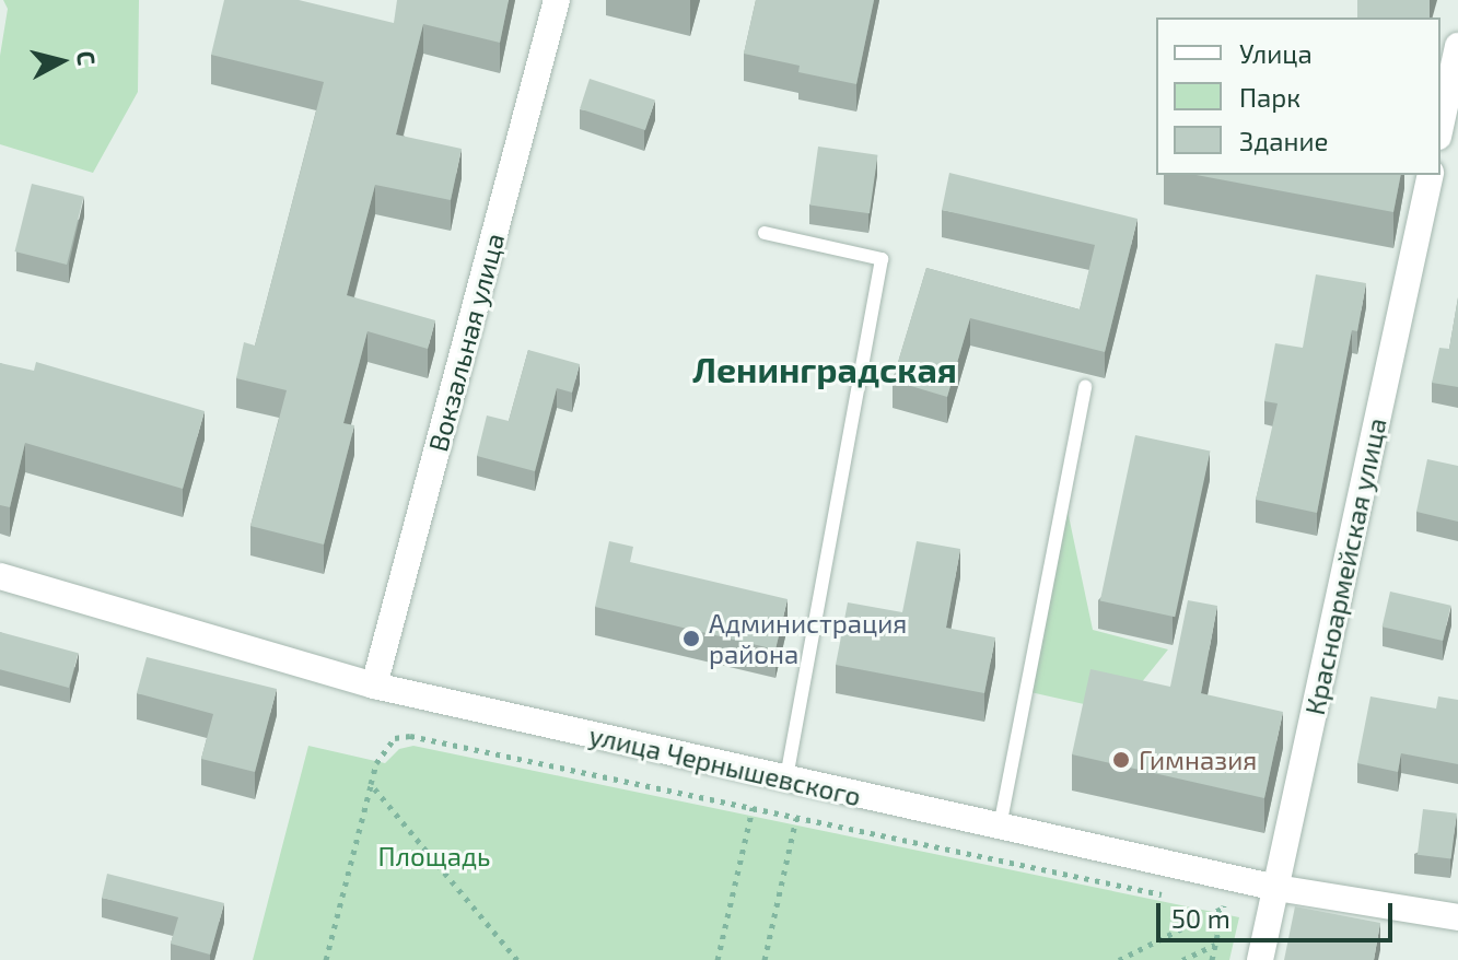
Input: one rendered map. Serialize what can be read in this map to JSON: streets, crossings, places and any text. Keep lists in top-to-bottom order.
{
  "streets": {
    "street": ["Вокзальная улица", "Красноармейская улица", "улица Чернышевского"]
  },
  "crossings": [
    ["Вокзальная улица", "улица Чернышевского"],
    ["Красноармейская улица", "улица Чернышевского"]
  ],
  "districts": ["Ленинградская"],
  "parks": ["Площадь"],
  "places": ["Администрация района", "Гимназия"],
  "legend": ["Улица", "Парк", "Здание"],
  "scale_bar": "50 m",
  "north": "right"
}
